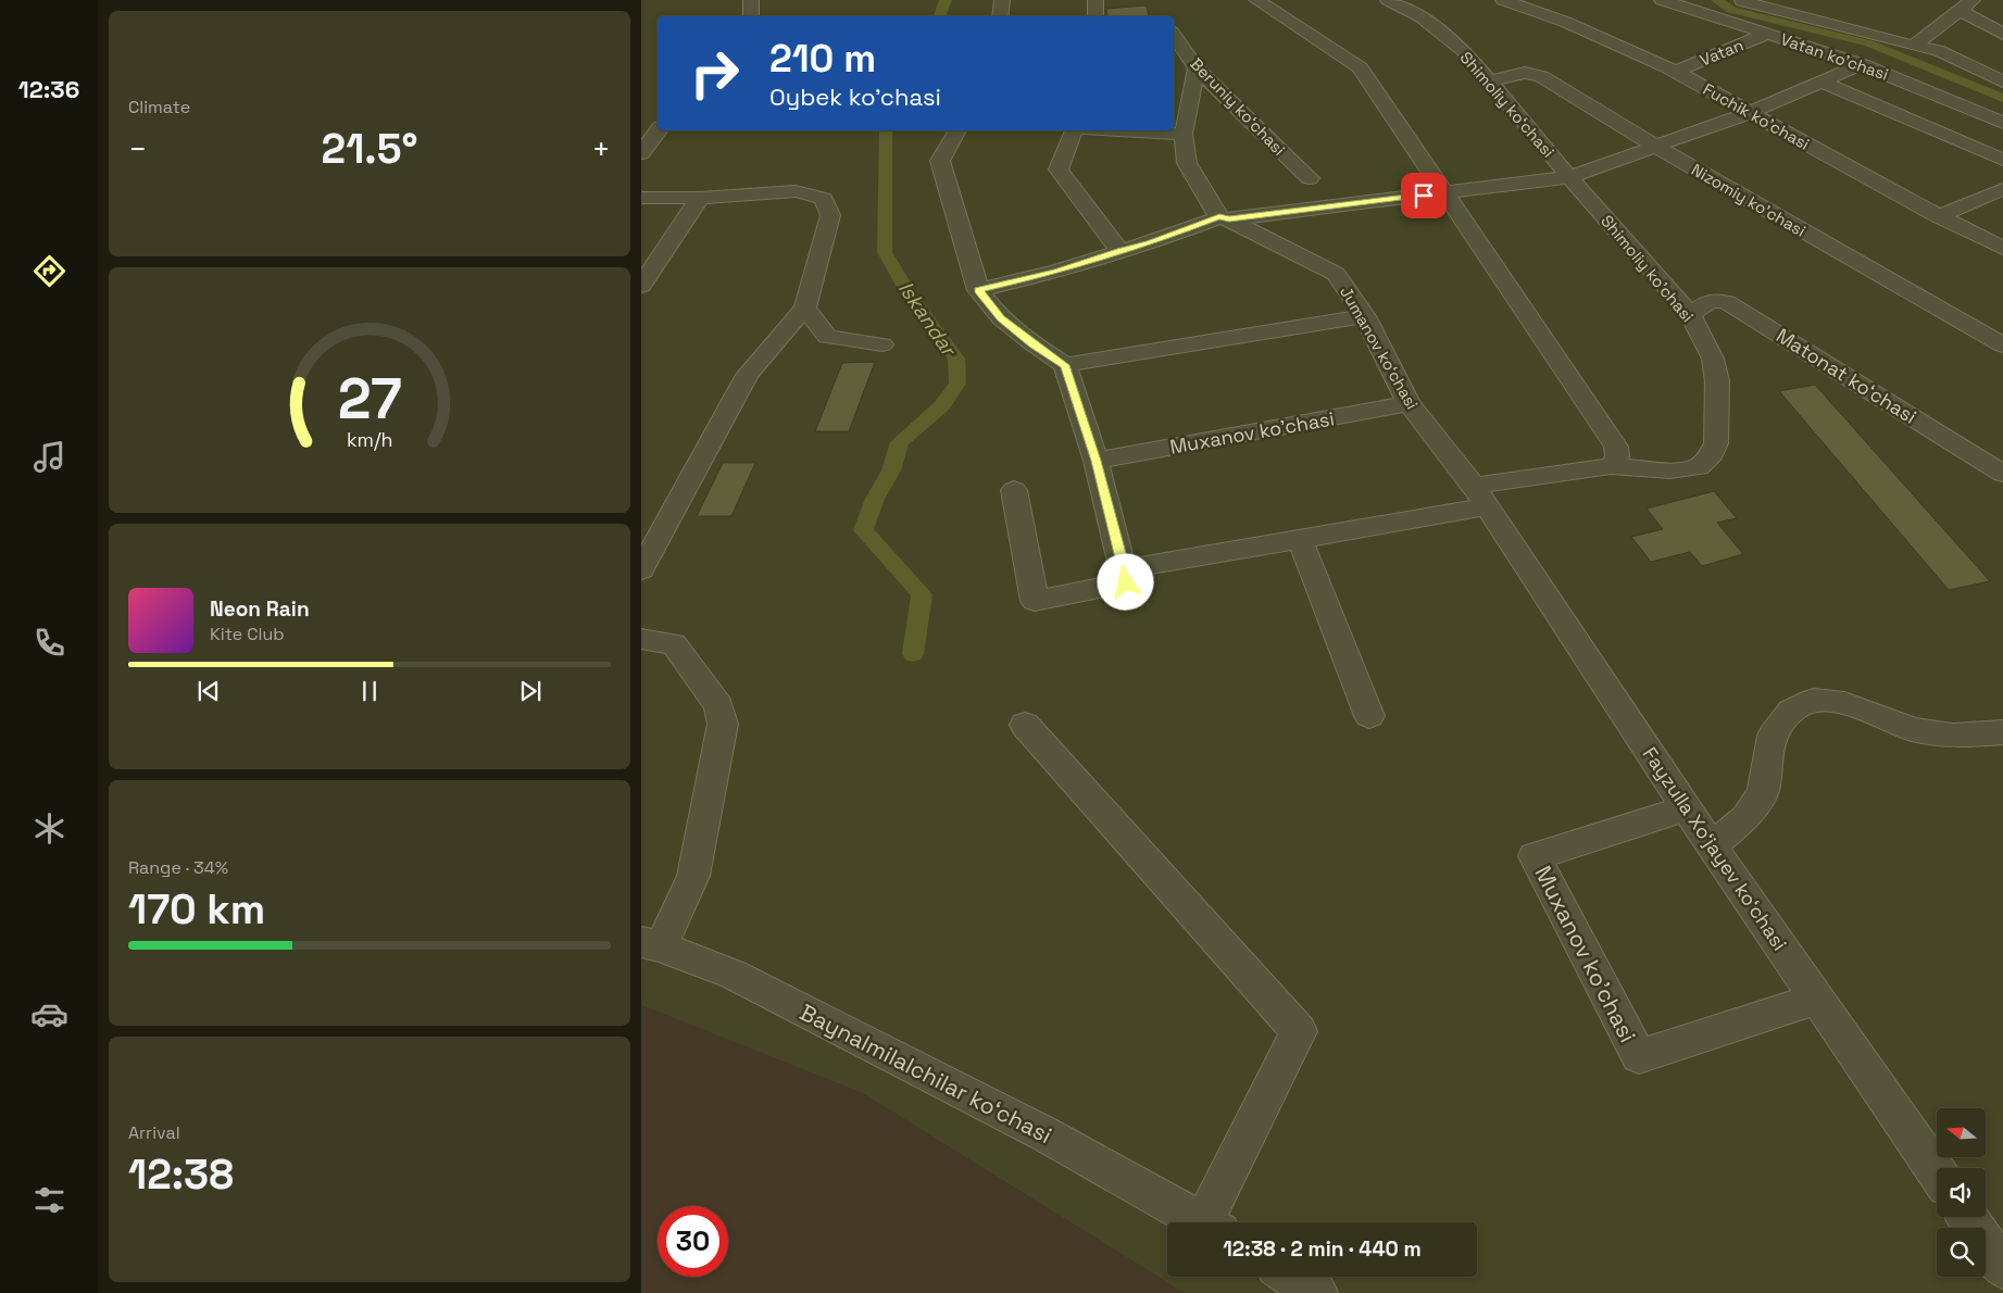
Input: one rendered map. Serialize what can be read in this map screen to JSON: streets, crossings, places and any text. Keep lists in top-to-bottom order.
{
  "streets": {
    "street": [
      "Vatan",
      "Vatan ko'chasi",
      "Shimoliy ko‘chasi",
      "Beruniy ko‘chasi",
      "Fuchik ko'chasi",
      "Nizomiy ko'chasi",
      "Shimoliy ko'chasi",
      "Jumanov ko‘chasi",
      "Matonat ko‘chasi",
      "Muxanov ko'chasi",
      "Fayzulla Xo‘jayev ko‘chasi",
      "Baynalmilalchilar ko‘chasi"
    ]
  },
  "crossings": [
    ["Vatan", "Vatan ko'chasi"],
    ["Vatan", "Fuchik ko'chasi"],
    ["Shimoliy ko‘chasi", "Nizomiy ko'chasi"],
    ["Shimoliy ko‘chasi", "Shimoliy ko'chasi"],
    ["Shimoliy ko'chasi", "Jumanov ko‘chasi"],
    ["Shimoliy ko'chasi", "Matonat ko‘chasi"],
    ["Shimoliy ko'chasi", "Fayzulla Xo‘jayev ko‘chasi"],
    ["Jumanov ko‘chasi", "Muxanov ko'chasi"],
    ["Jumanov ko‘chasi", "Fayzulla Xo‘jayev ko‘chasi"],
    ["Muxanov ko'chasi", "Fayzulla Xo‘jayev ko‘chasi"]
  ],
  "water": ["Iskandar"],
  "north": "left",
  "page": {
    "tabs": "12:36",
    "tile": [
      "Climate",
      ["Range · 34%", "170 km"],
      ["Arrival", "12:38"]
    ],
    "turn": ["210 m", "Oybek ko'chasi"],
    "heat": ["−", "21.5°", "+"],
    "song": ["Neon Rain", "Kite Club"],
    "limit": "30",
    "trip": "12:38 · 2 min · 440 m",
    "gauge": ["27", "km/h"]
  }
}
